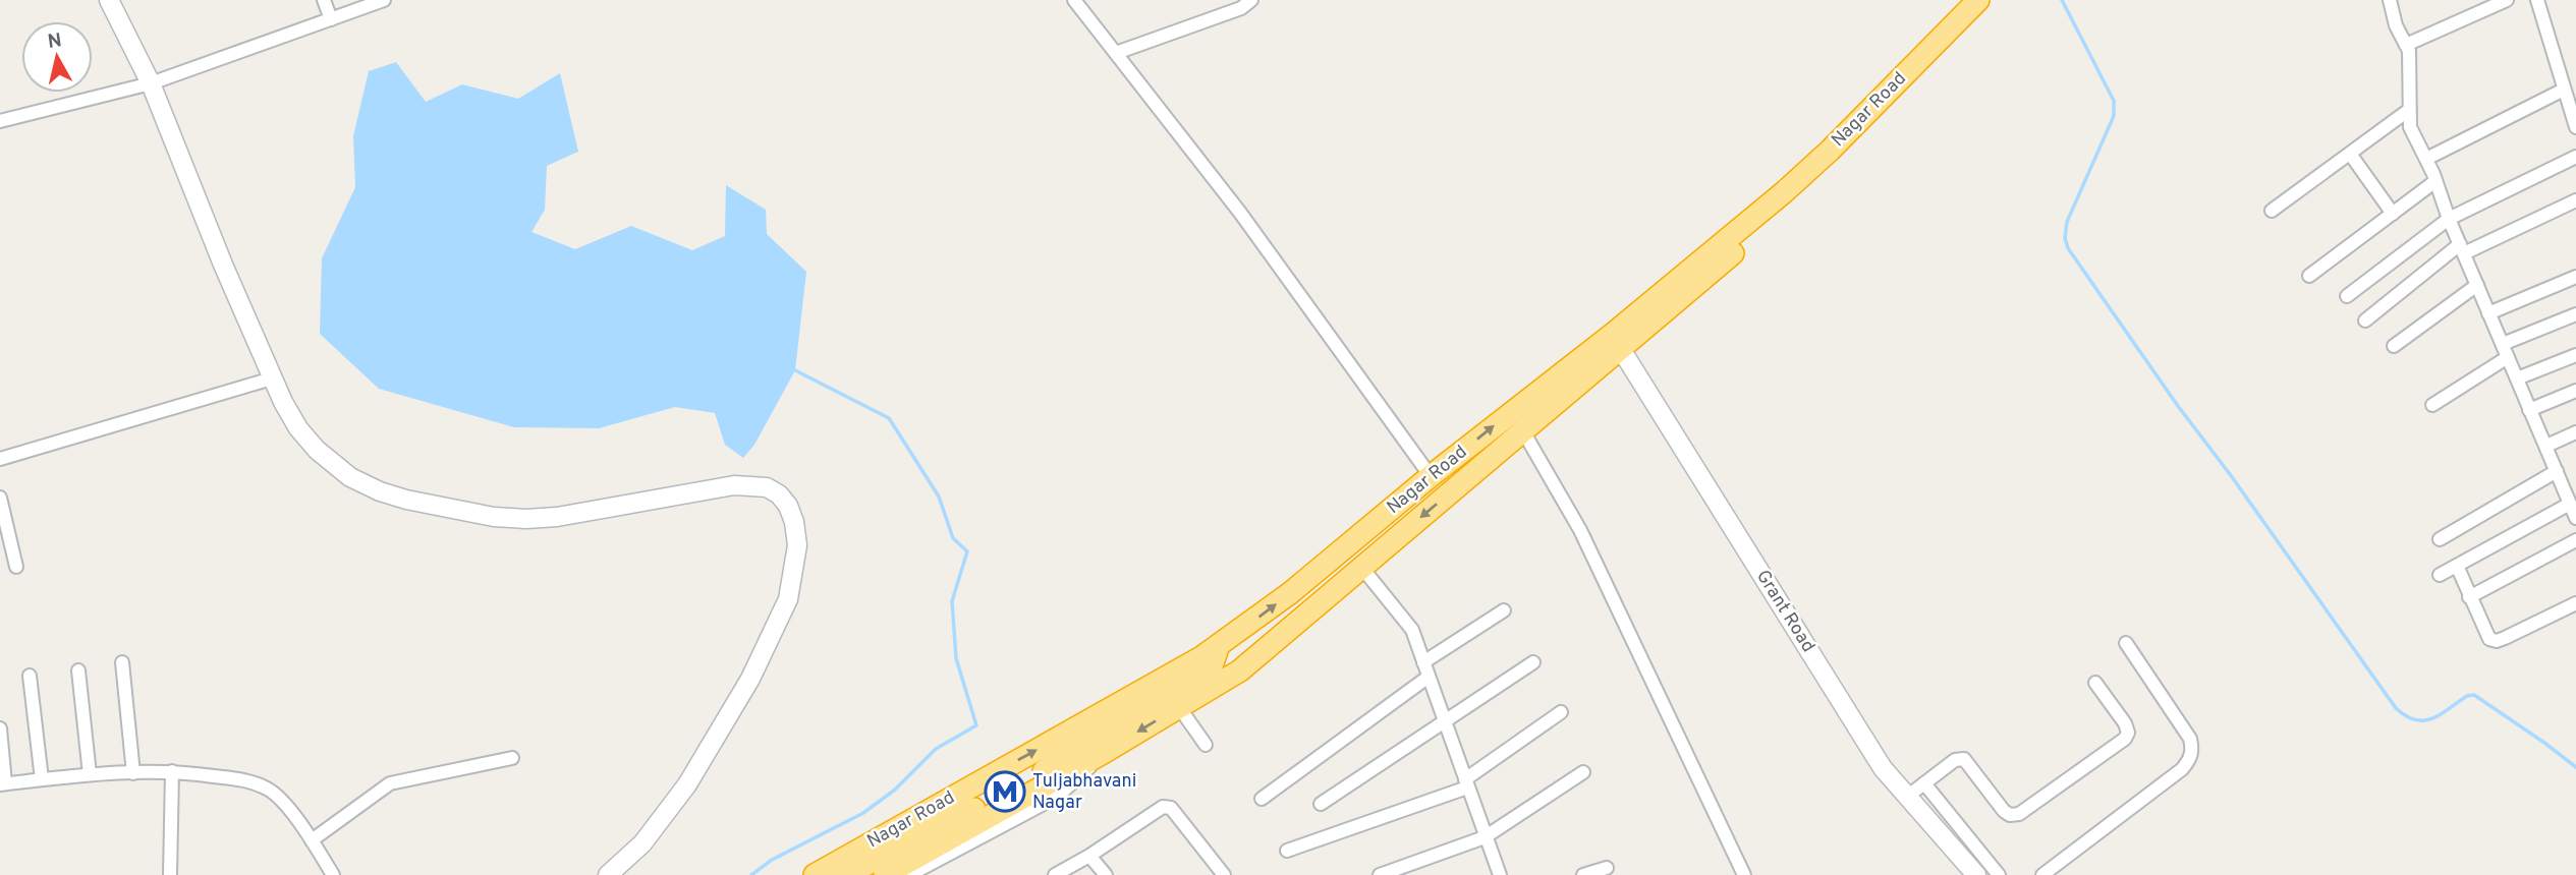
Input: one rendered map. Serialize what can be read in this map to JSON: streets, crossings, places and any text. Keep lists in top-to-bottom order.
{
  "streets": {
    "highway": ["Nagar Road"],
    "street": ["Grant Road"]
  },
  "crossings": [
    ["Nagar Road", "Grant Road"]
  ],
  "places": {
    "metro station": ["Tuljabhavani Nagar"]
  },
  "north": "top"
}
